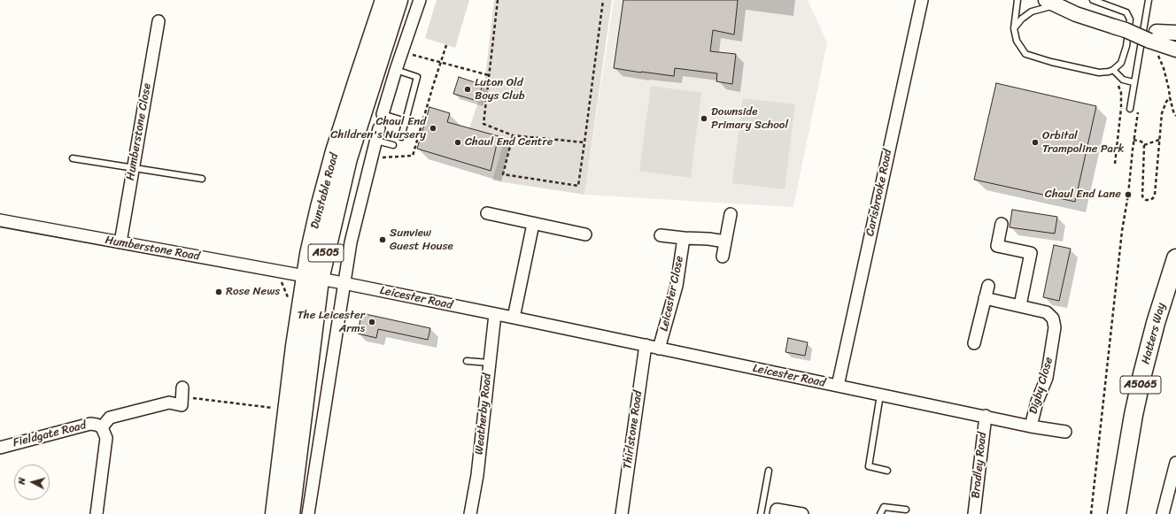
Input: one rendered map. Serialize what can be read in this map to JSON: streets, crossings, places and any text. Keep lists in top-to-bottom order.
{
  "streets": {
    "main road": [
      "Dunstable Road",
      "A505",
      "Hatters Way",
      "A5065"
    ],
    "street": [
      "Humberstone Close",
      "Carisbrooke Road",
      "Humberstone Road",
      "Leicester Close",
      "Leicester Road",
      "Digby Close",
      "Weatherby Road",
      "Thirlstone Road",
      "Fieldgate Road",
      "Bradley Road"
    ]
  },
  "crossings": [
    ["Humberstone Close", "Humberstone Road"],
    ["Dunstable Road", "Humberstone Road"],
    ["Dunstable Road", "Leicester Road"],
    ["Carisbrooke Road", "Leicester Road"],
    ["Humberstone Road", "Leicester Road"],
    ["Leicester Close", "Leicester Road"],
    ["Leicester Road", "Digby Close"],
    ["Leicester Road", "Weatherby Road"],
    ["Leicester Road", "Thirlstone Road"],
    ["Leicester Road", "Bradley Road"]
  ],
  "places": [
    "Luton Old Boys Club",
    "Downside Primary School",
    "Chaul End Children's Nursery",
    "Chaul End Centre",
    "Orbital Trampoline Park",
    "Chaul End Lane",
    "Sunview Guest House",
    "Rose News",
    "The Leicester Arms"
  ],
  "north": "left"
}
